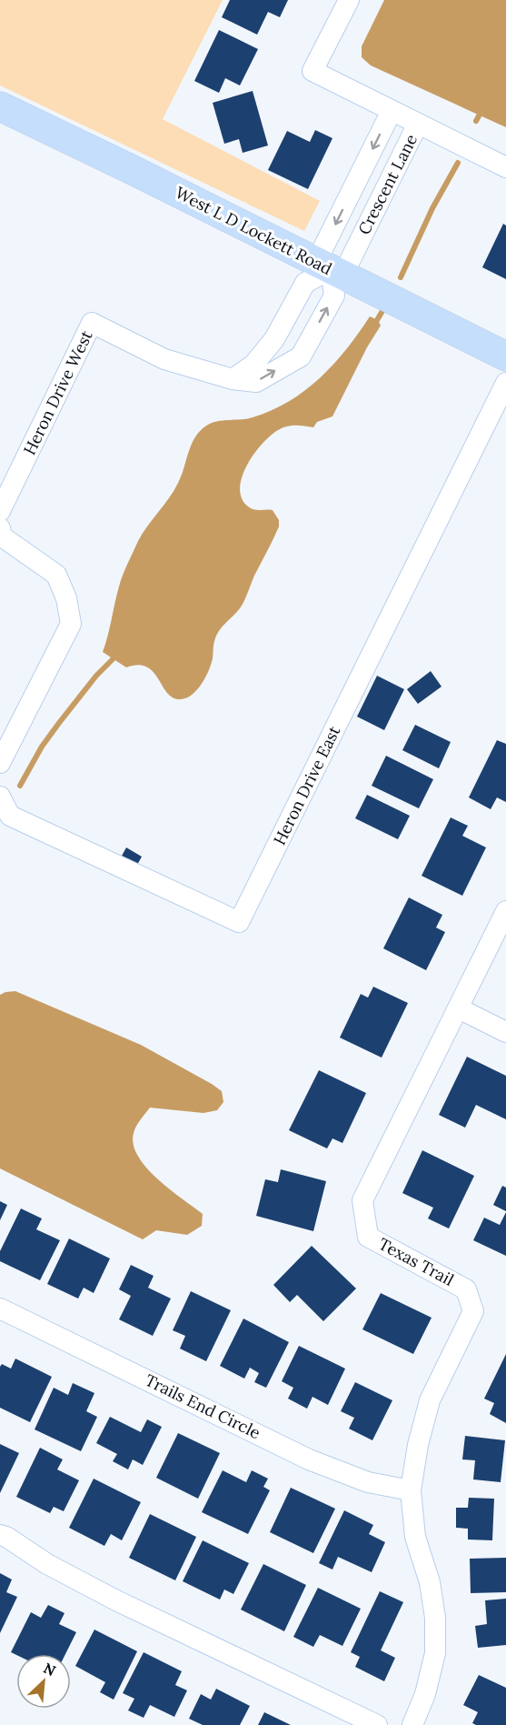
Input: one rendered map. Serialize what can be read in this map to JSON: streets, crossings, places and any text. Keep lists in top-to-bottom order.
{
  "streets": {
    "main road": ["West L D Lockett Road"],
    "street": [
      "Crescent Lane",
      "Heron Drive West",
      "Heron Drive East",
      "Texas Trail",
      "Trails End Circle"
    ]
  },
  "crossings": [
    ["Crescent Lane", "West L D Lockett Road"],
    ["Crescent Lane", "Heron Drive West"],
    ["West L D Lockett Road", "Heron Drive West"],
    ["Texas Trail", "Trails End Circle"]
  ],
  "north": "top right"
}
